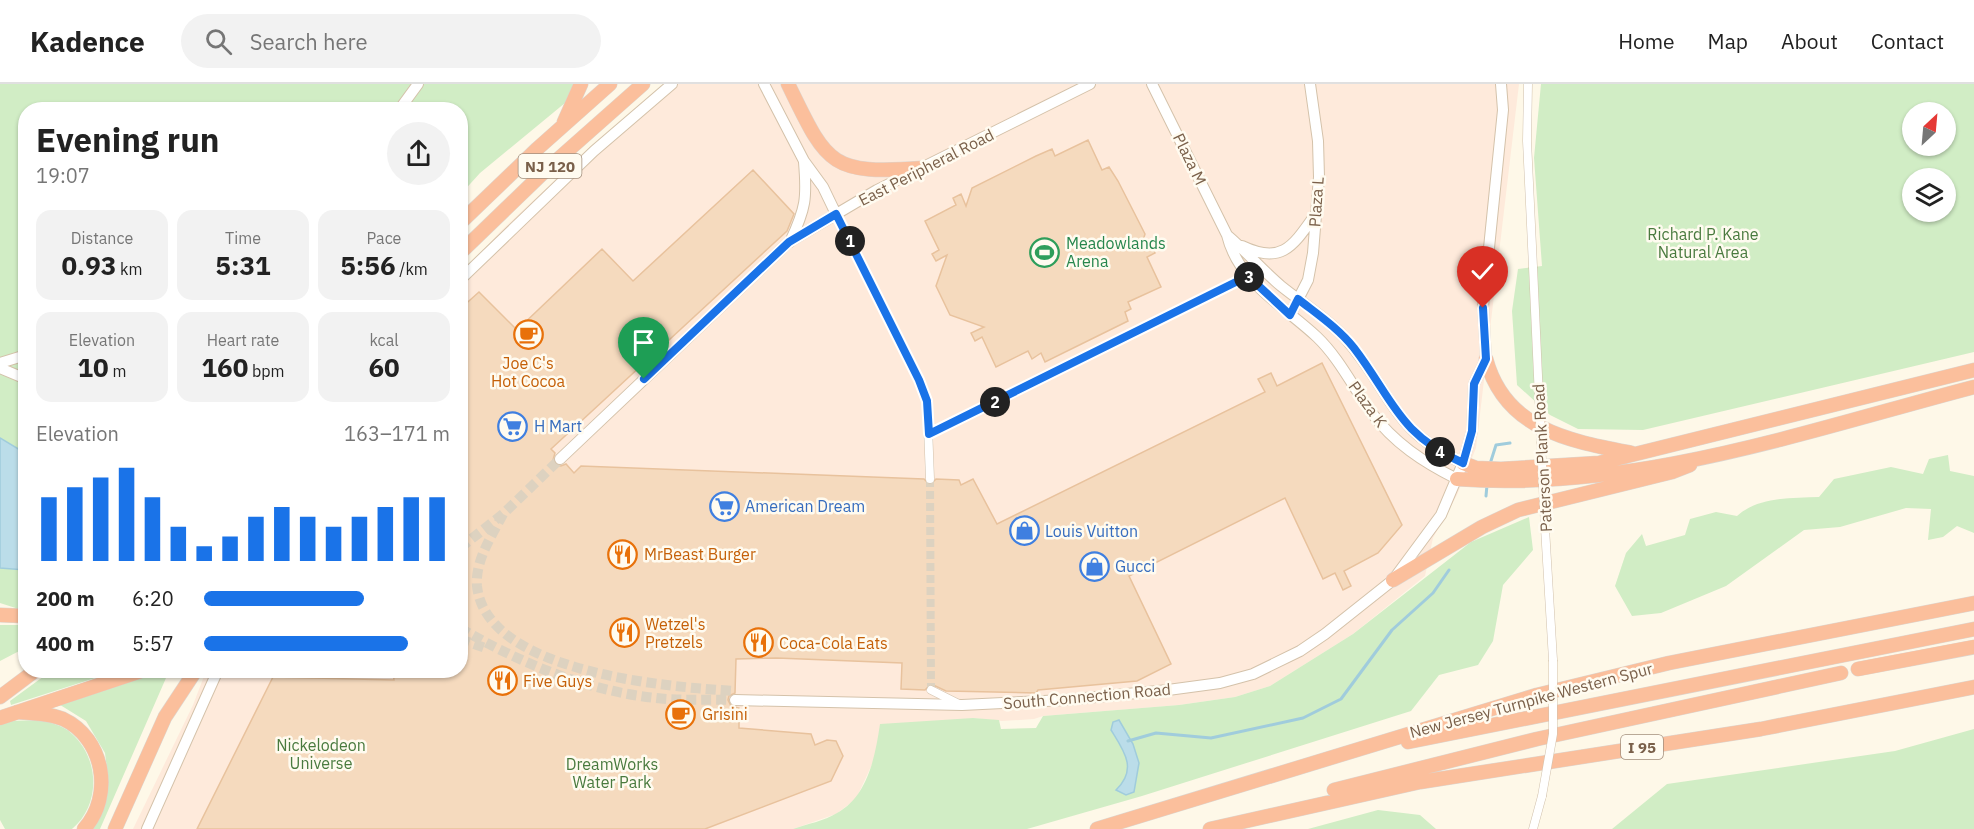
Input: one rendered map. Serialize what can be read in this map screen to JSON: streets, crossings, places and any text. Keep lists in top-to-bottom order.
{
  "streets": {
    "highway": ["NJ 120", "New Jersey Turnpike Western Spur", "I 95"],
    "street": [
      "Plaza M",
      "East Peripheral Road",
      "Plaza L",
      "Plaza K",
      "Paterson Plank Road",
      "South Connection Road"
    ]
  },
  "crossings": [
    ["Plaza M", "Plaza L"],
    ["Plaza M", "Plaza K"],
    ["Plaza L", "Plaza K"],
    ["Plaza K", "South Connection Road"]
  ],
  "parks": ["Richard P. Kane Natural Area", "Nickelodeon Universe", "DreamWorks Water Park"],
  "places": {
    "sports": ["Meadowlands Arena"],
    "cafe": ["Joe C's Hot Cocoa", "Grisini"],
    "supermarket": ["H Mart", "American Dream"],
    "shop": ["Louis Vuitton", "Gucci"],
    "restaurant": [
      "MrBeast Burger",
      "Wetzel's Pretzels",
      "Coca-Cola Eats",
      "Five Guys"
    ]
  },
  "north": "top right",
  "page": {
    "header": "Kadence",
    "search": "Search here",
    "nav": [
      "Home",
      "Map",
      "About",
      "Contact"
    ],
    "heading": ["Evening run", "19:07"],
    "stats": [
      ["Distance", "0.93 km"],
      ["Time", "5:31"],
      ["Pace", "5:56 /km"],
      ["Elevation", "10 m"],
      ["Heart rate", "160 bpm"],
      ["kcal", "60"]
    ],
    "pins": [
      "1",
      "3",
      "2",
      "4"
    ],
    "chart": ["Elevation", "163–171 m"],
    "list": [
      {
        "name": "200 m",
        "note": "6:20"
      },
      {
        "name": "400 m",
        "note": "5:57"
      }
    ]
  }
}
